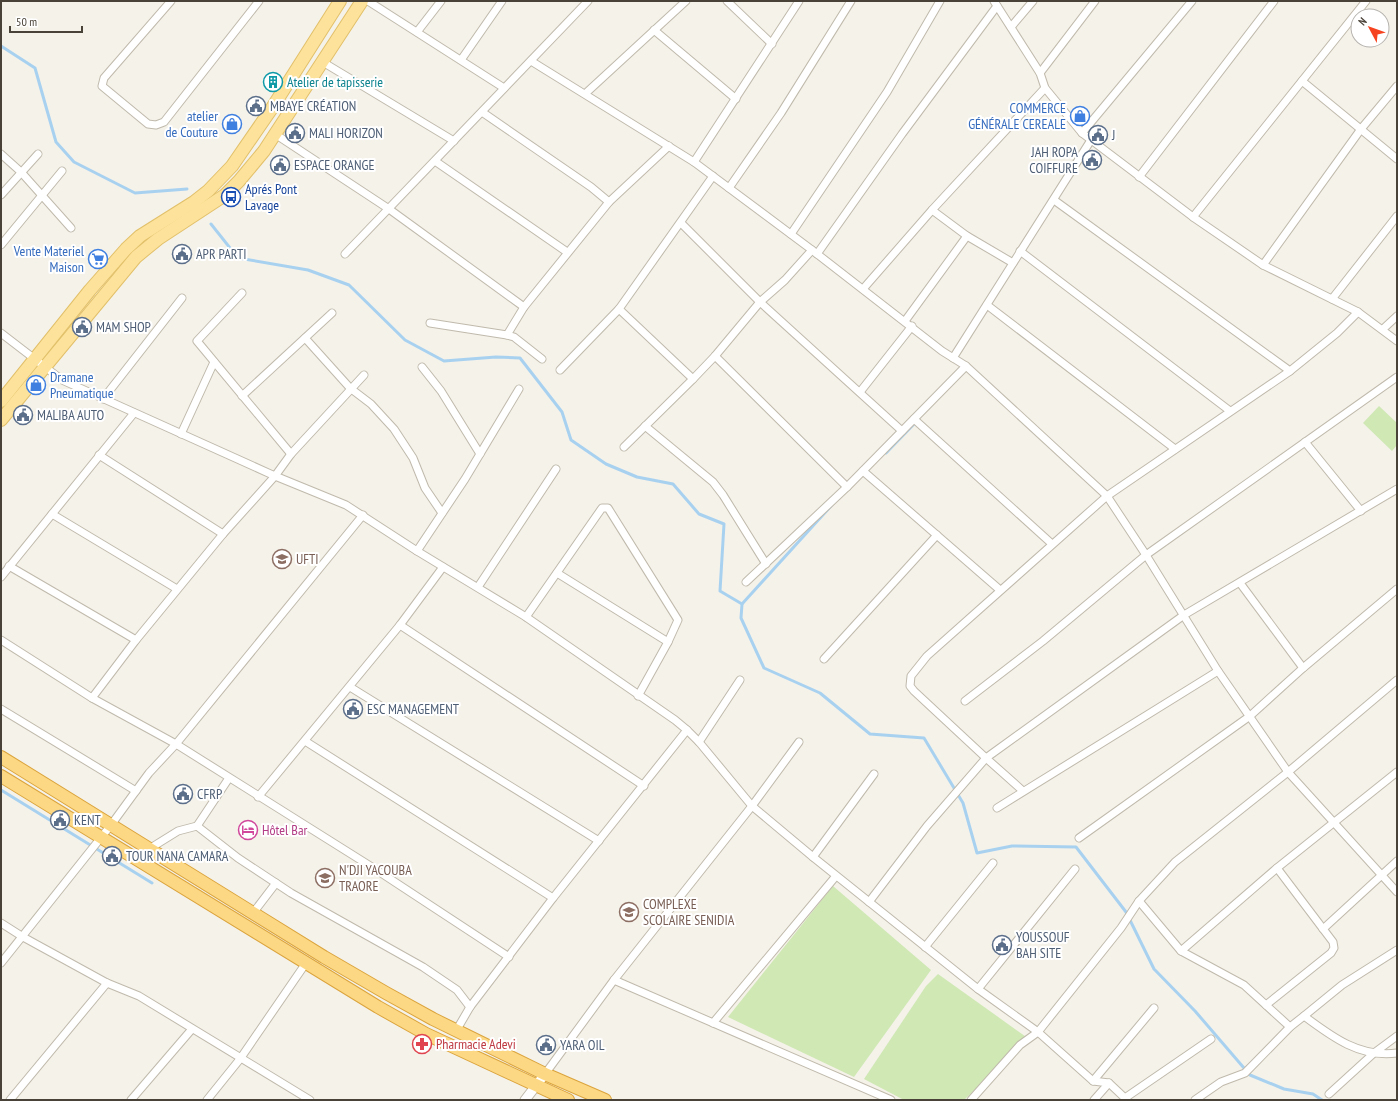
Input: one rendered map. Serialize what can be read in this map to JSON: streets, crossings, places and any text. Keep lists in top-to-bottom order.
{
  "places": {
    "building": ["Atelier de tapisserie"],
    "public building": [
      "MBAYE CRÉATION",
      "MALI HORIZON",
      "J",
      "JAH ROPA COIFFURE",
      "ESPACE ORANGE",
      "APR PARTI",
      "MAM SHOP",
      "MALIBA AUTO",
      "ESC MANAGEMENT",
      "CFRP",
      "KENT",
      "TOUR NANA CAMARA",
      "YOUSSOUF BAH SITE",
      "YARA OIL"
    ],
    "shop": ["COMMERCE GÉNÉRALE CEREALE", "atelier de Couture", "Dramane Pneumatique"],
    "bus stop": ["Aprés Pont Lavage"],
    "supermarket": ["Vente Materiel Maison"],
    "school or university": ["UFTI", "N'DJI YACOUBA TRAORE", "COMPLEXE SCOLAIRE SENIDIA"],
    "hotel": ["Hôtel Bar"],
    "pharmacy": ["Pharmacie Adevi"]
  },
  "scale_bar": "50 m",
  "north": "top left"
}
